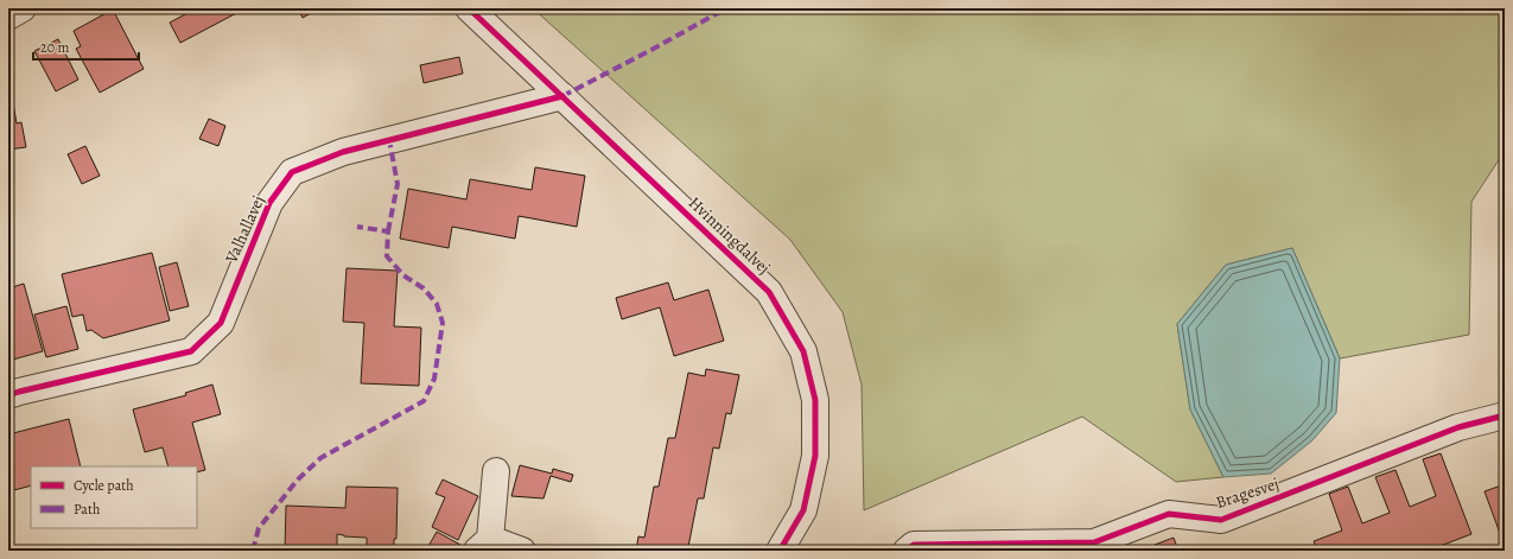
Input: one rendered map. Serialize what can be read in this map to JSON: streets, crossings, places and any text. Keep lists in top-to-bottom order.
{
  "streets": {
    "street": ["Valhallavej", "Hvinningdalvej", "Bragesvej"]
  },
  "crossings": [
    ["Valhallavej", "Hvinningdalvej"]
  ],
  "legend": ["Cycle path", "Path"],
  "scale_bar": "20 m"
}
